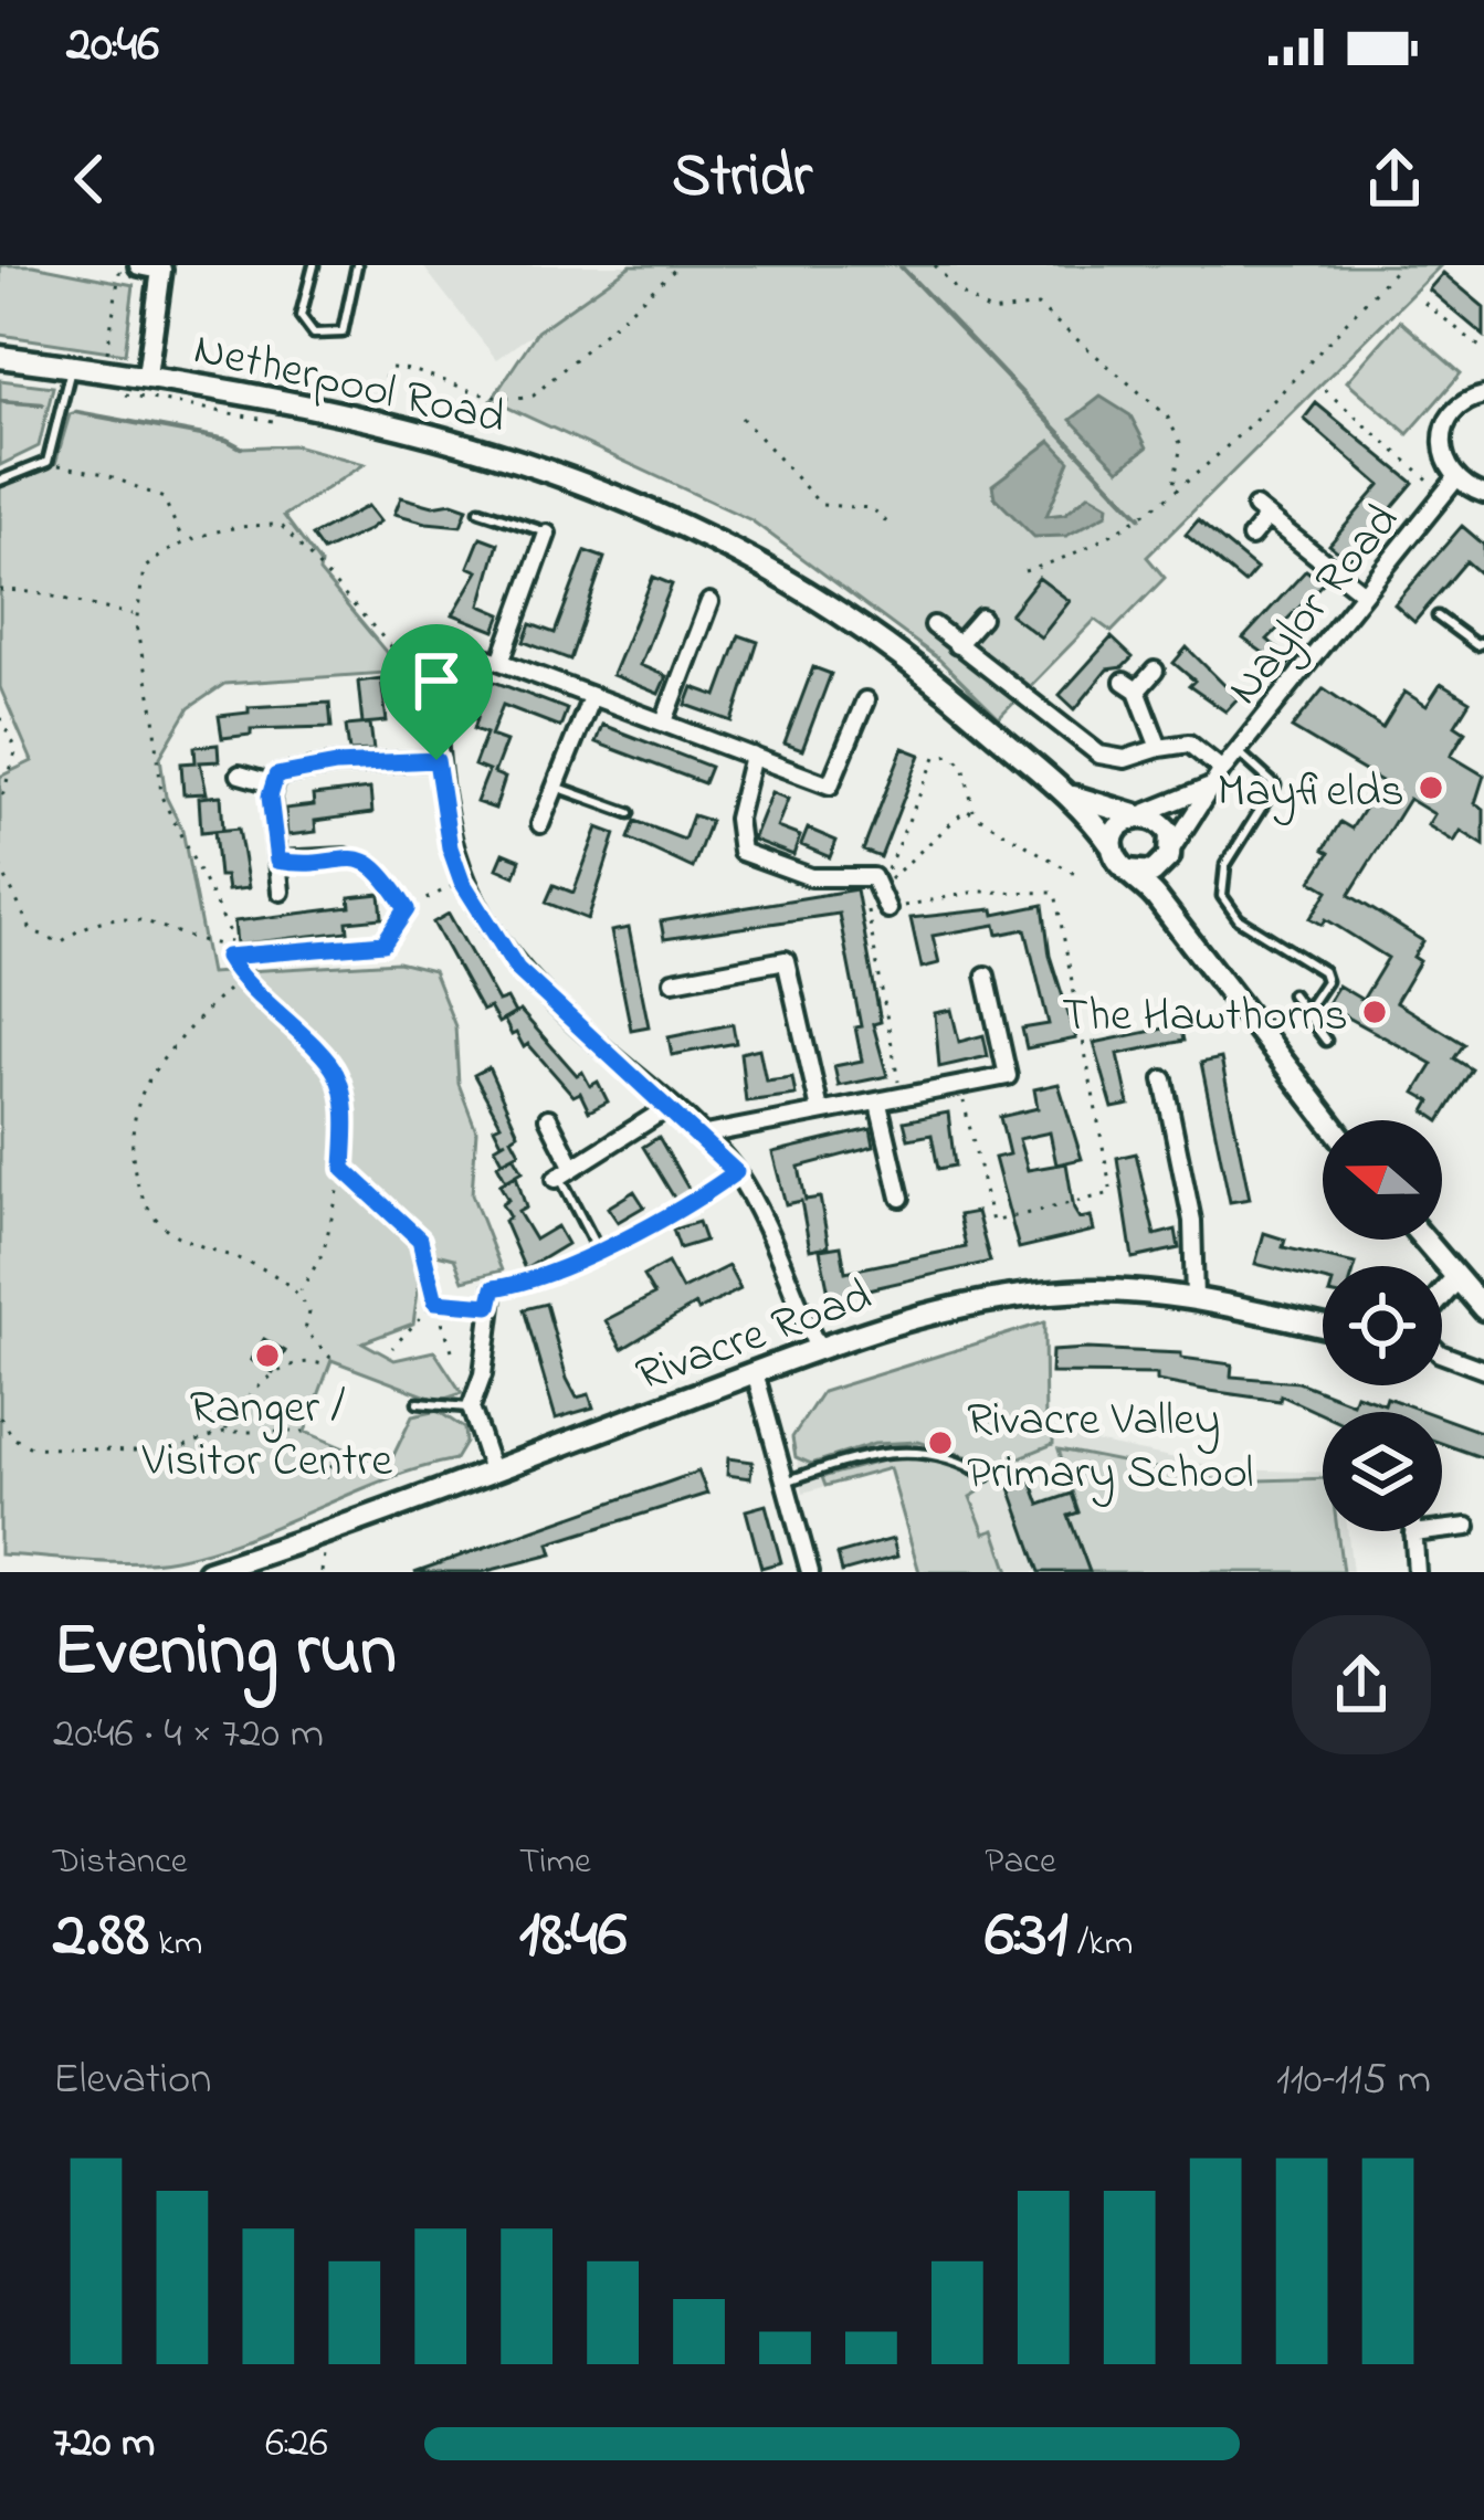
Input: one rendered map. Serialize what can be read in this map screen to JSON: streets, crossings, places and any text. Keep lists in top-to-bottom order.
{
  "streets": {
    "main road": ["Netherpool Road", "Rivacre Road"],
    "street": ["Naylor Road"]
  },
  "crossings": [
    ["Netherpool Road", "Naylor Road"]
  ],
  "places": [
    "Mayfields",
    "The Hawthorns",
    "Ranger / Visitor Centre",
    "Rivacre Valley Primary School"
  ],
  "north": "left",
  "page": {
    "status": "20:46",
    "header": "Stridr",
    "heading": ["Evening run", "20:46 · 4 × 720 m"],
    "stats": [
      ["Distance", "2.88 km"],
      ["Time", "18:46"],
      ["Pace", "6:31 /km"]
    ],
    "chart": ["Elevation", "110–115 m"],
    "list": [
      {
        "name": "720 m",
        "note": "6:26"
      }
    ]
  }
}
